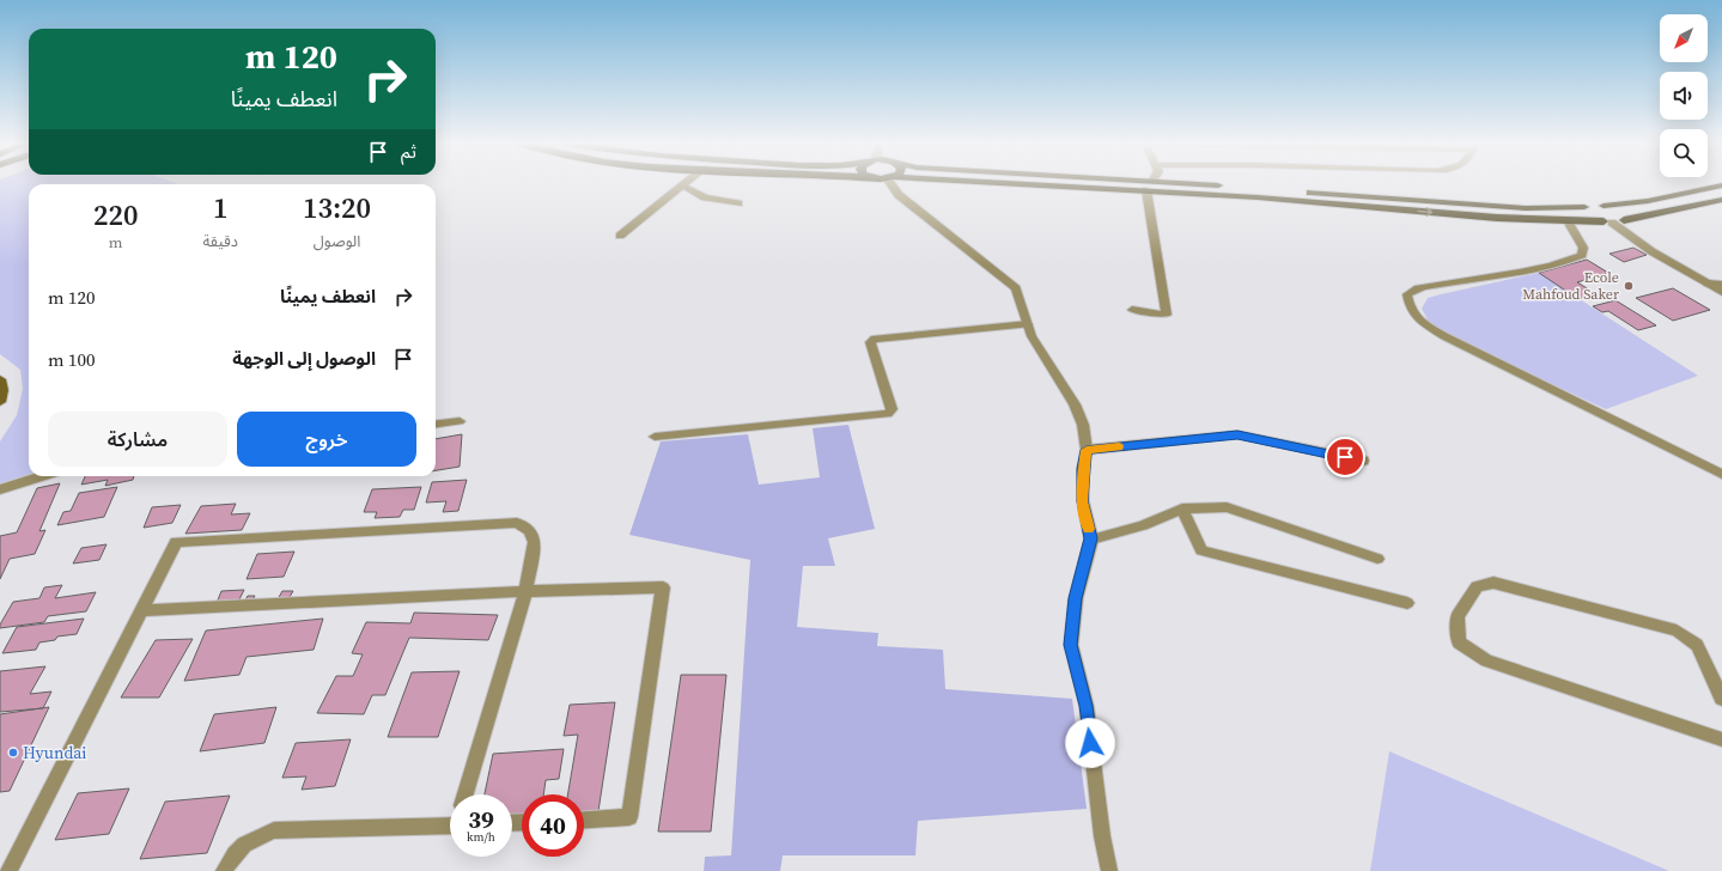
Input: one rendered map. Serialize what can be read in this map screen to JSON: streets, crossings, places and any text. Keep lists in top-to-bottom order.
{
  "places": ["Ecole Mahfoud Saker", "Hyundai"],
  "north": "bottom left",
  "page": {
    "turn": ["120 m", "انعطف يمينًا"],
    "then": "ثم",
    "eta": [
      "13:20",
      "الوصول",
      "1",
      "دقيقة",
      "220",
      "m"
    ],
    "list": [
      {
        "name": "انعطف يمينًا",
        "value": "120 m"
      },
      {
        "name": "الوصول إلى الوجهة",
        "value": "100 m"
      }
    ],
    "buttons": ["خروج", "مشاركة"],
    "speed": "39 km/h",
    "limit": "40"
  }
}
